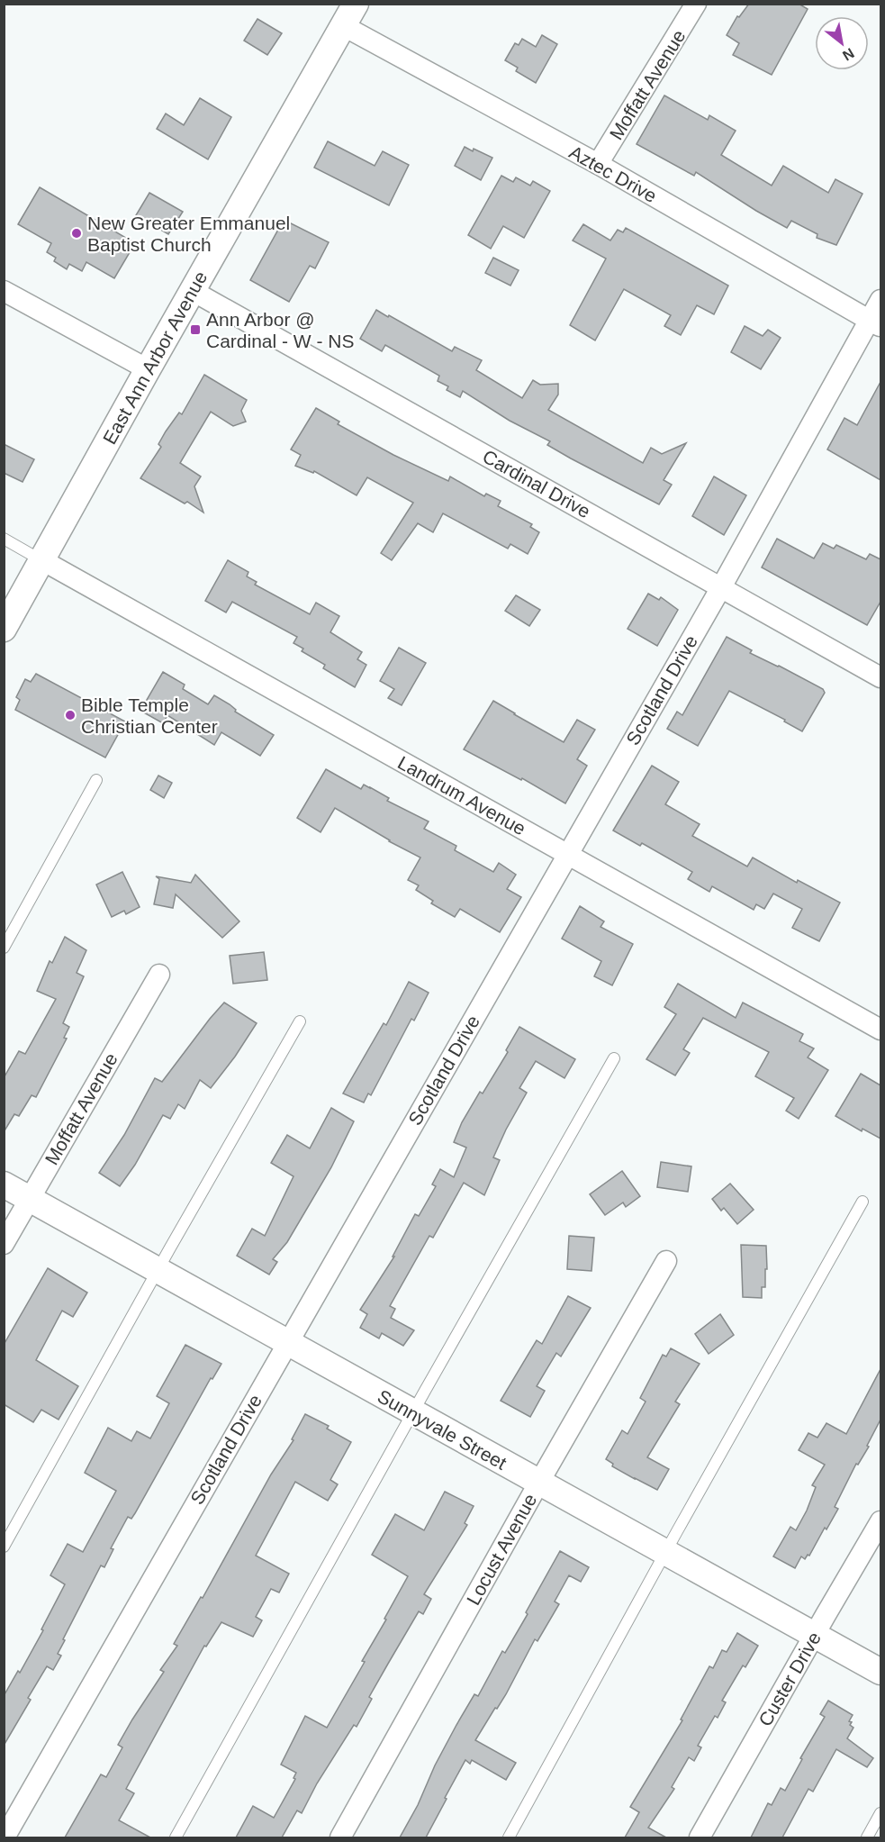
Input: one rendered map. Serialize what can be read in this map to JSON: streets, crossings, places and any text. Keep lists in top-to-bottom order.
{
  "streets": {
    "street": [
      "Moffatt Avenue",
      "Aztec Drive",
      "East Ann Arbor Avenue",
      "Cardinal Drive",
      "Scotland Drive",
      "Landrum Avenue",
      "Sunnyvale Street",
      "Locust Avenue",
      "Custer Drive"
    ]
  },
  "crossings": [
    ["Moffatt Avenue", "Aztec Drive"],
    ["Moffatt Avenue", "Sunnyvale Street"],
    ["Aztec Drive", "East Ann Arbor Avenue"],
    ["Aztec Drive", "Scotland Drive"],
    ["East Ann Arbor Avenue", "Cardinal Drive"],
    ["East Ann Arbor Avenue", "Landrum Avenue"],
    ["Cardinal Drive", "Scotland Drive"],
    ["Scotland Drive", "Landrum Avenue"],
    ["Scotland Drive", "Sunnyvale Street"],
    ["Sunnyvale Street", "Locust Avenue"],
    ["Sunnyvale Street", "Custer Drive"]
  ],
  "places": {
    "other": ["New Greater Emmanuel Baptist Church", "Bible Temple Christian Center"],
    "transit": ["Ann Arbor @ Cardinal - W - NS"]
  },
  "north": "bottom right"
}
